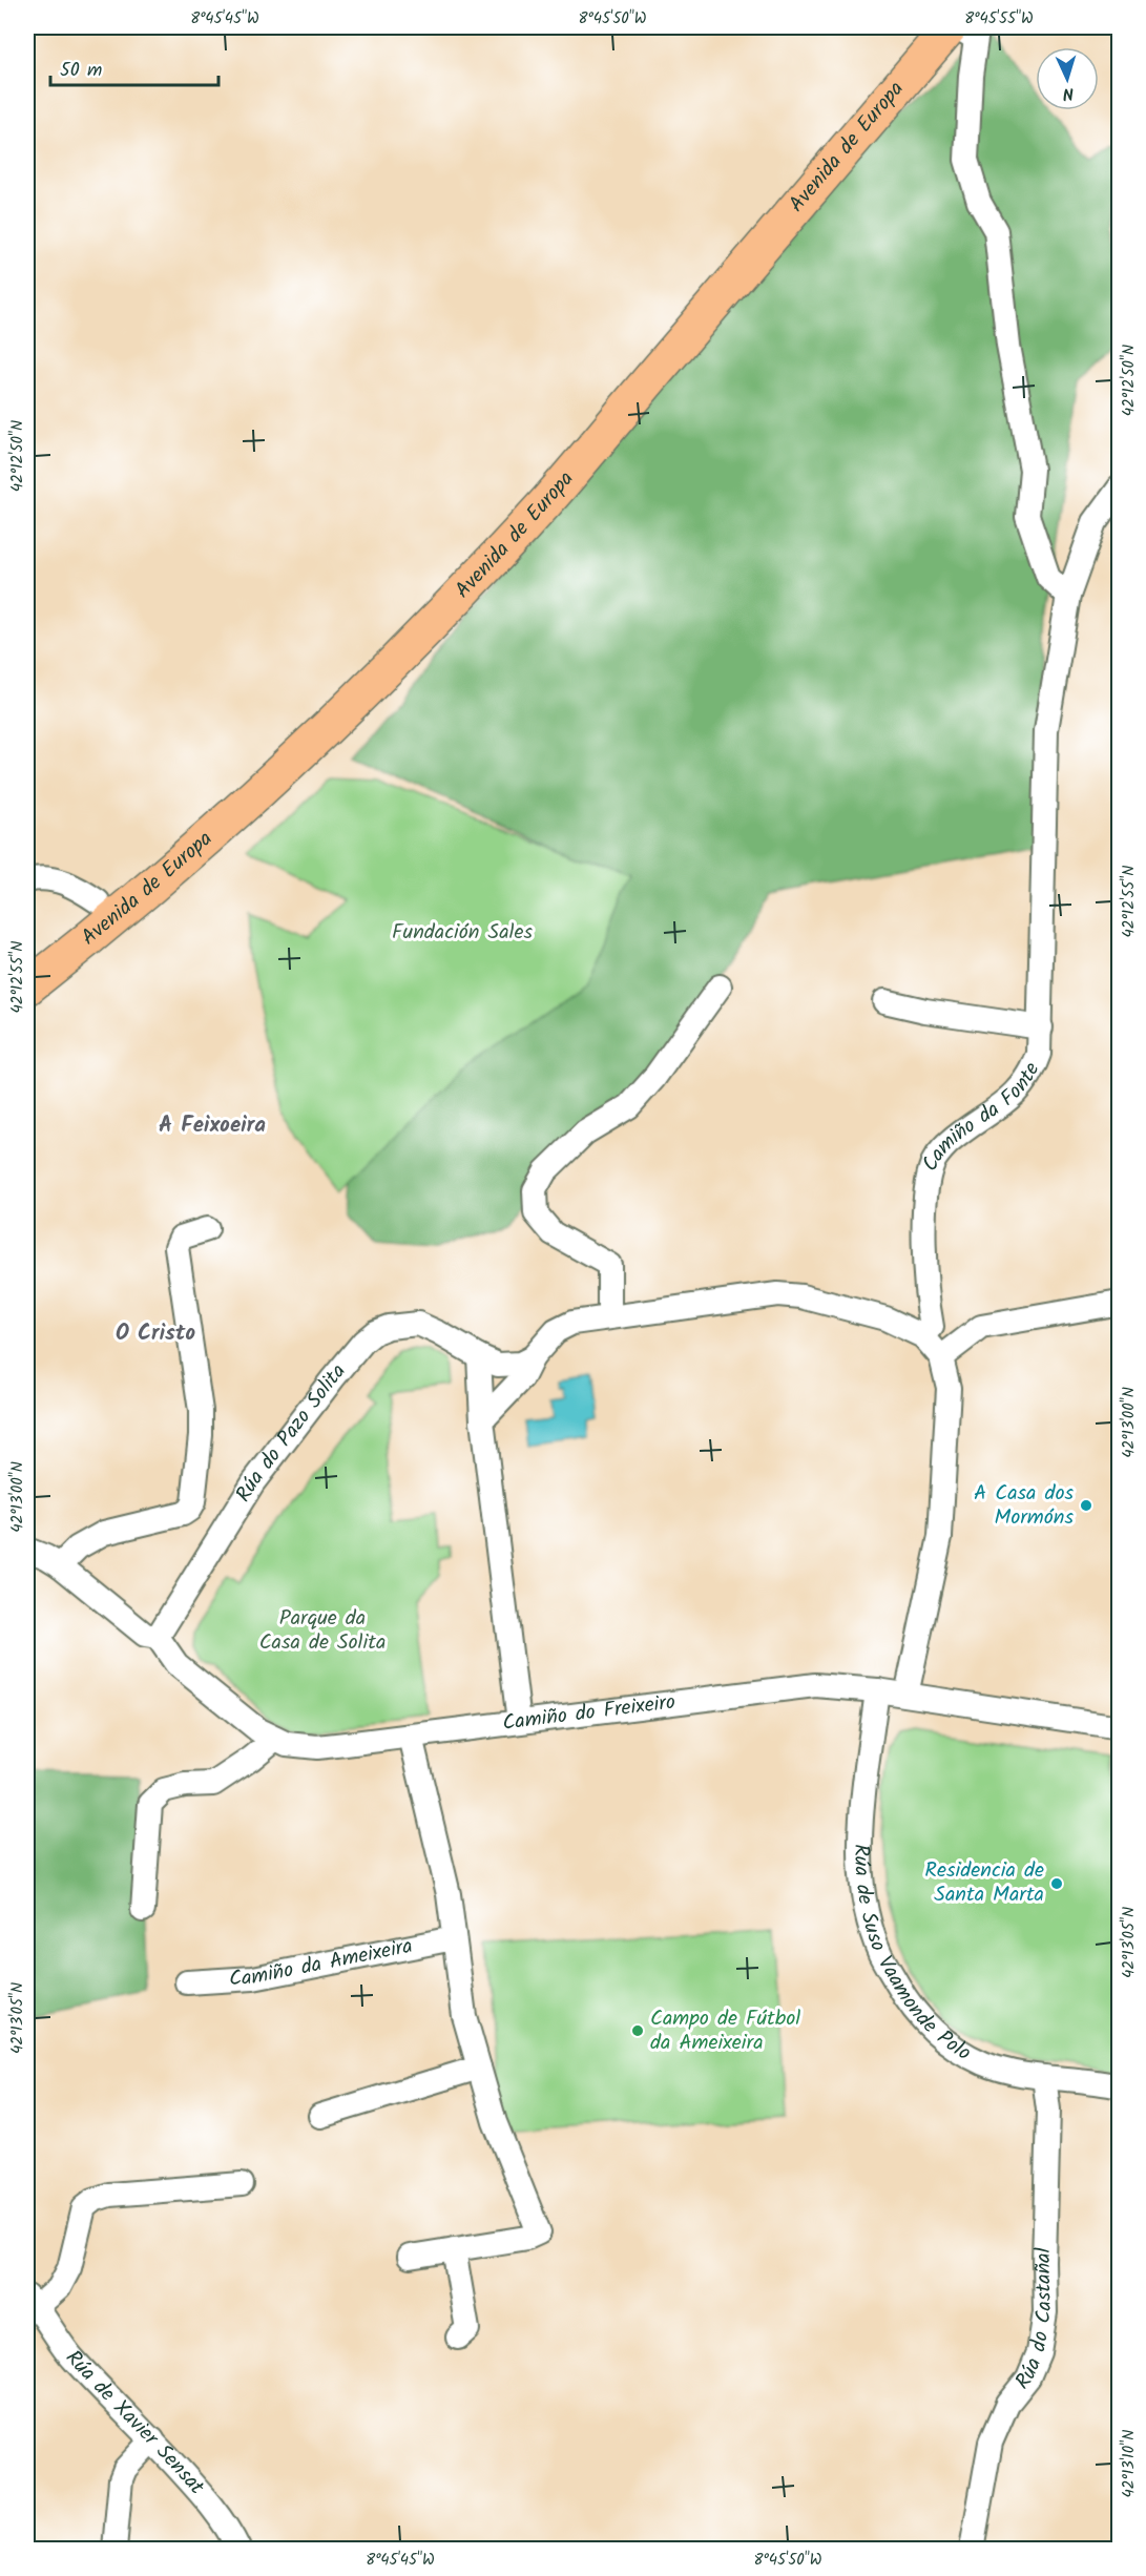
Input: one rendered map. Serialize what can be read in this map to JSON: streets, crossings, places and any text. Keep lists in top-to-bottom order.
{
  "streets": {
    "main road": ["Avenida de Europa"],
    "street": [
      "Camiño da Fonte",
      "Rúa do Pazo Solita",
      "Camiño do Freixeiro",
      "Rúa de Suso Vaamonde Polo",
      "Camiño da Ameixeira",
      "Rúa do Castañal",
      "Rúa de Xavier Sensat"
    ]
  },
  "crossings": [
    ["Rúa do Pazo Solita", "Camiño do Freixeiro"],
    ["Camiño do Freixeiro", "Rúa de Suso Vaamonde Polo"],
    ["Rúa de Suso Vaamonde Polo", "Rúa do Castañal"]
  ],
  "districts": ["A Feixoeira", "O Cristo"],
  "parks": ["Fundación Sales", "Parque da Casa de Solita"],
  "places": ["A Casa dos Mormóns", "Residencia de Santa Marta", "Campo de Fútbol da Ameixeira"],
  "scale_bar": "50 m",
  "north": "bottom",
  "coordinates": [
    "8°45'45\"W",
    "8°45'50\"W",
    "8°45'55\"W",
    "42°12'50\"N",
    "42°12'55\"N",
    "42°13'00\"N",
    "42°13'05\"N",
    "42°13'10\"N"
  ]
}
